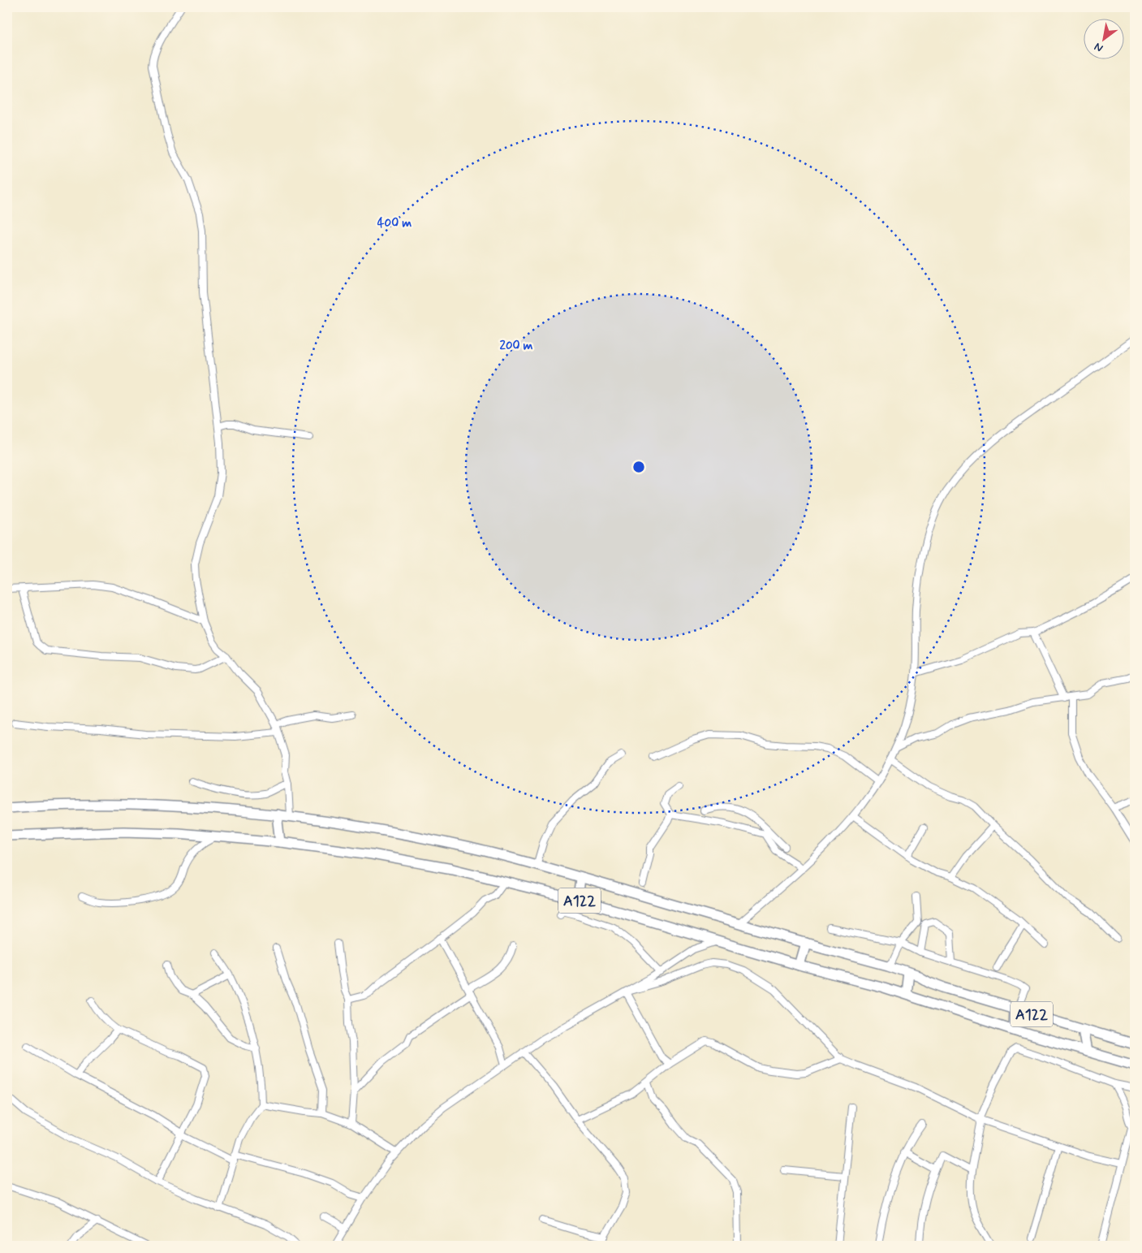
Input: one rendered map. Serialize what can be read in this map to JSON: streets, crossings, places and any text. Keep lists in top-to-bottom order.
{
  "streets": {
    "highway": ["A122"]
  },
  "north": "bottom left",
  "rings": ["400 m", "200 m"]
}
